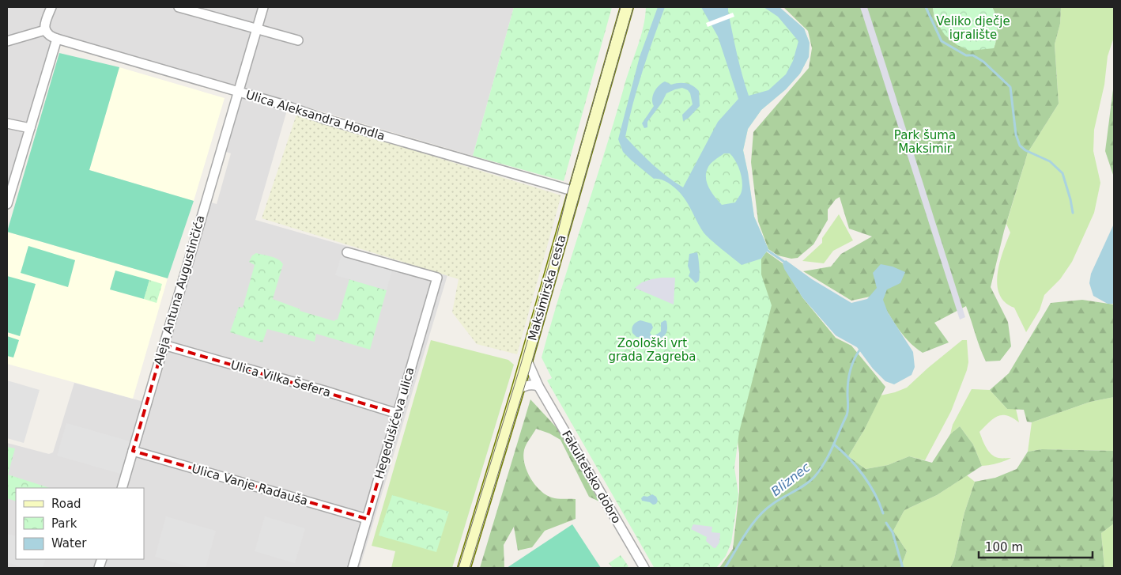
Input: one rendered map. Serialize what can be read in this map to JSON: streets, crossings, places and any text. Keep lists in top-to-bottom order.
{
  "streets": {
    "main road": ["Maksimirska cesta"],
    "street": [
      "Ulica Aleksandra Hondla",
      "Aleja Antuna Augustinčića",
      "Ulica Vilka Šefera",
      "Hegedušićeva ulica",
      "Fakultetsko dobro",
      "Ulica Vanje Radauša"
    ]
  },
  "crossings": [
    ["Ulica Aleksandra Hondla", "Maksimirska cesta"],
    ["Ulica Aleksandra Hondla", "Aleja Antuna Augustinčića"],
    ["Maksimirska cesta", "Fakultetsko dobro"],
    ["Aleja Antuna Augustinčića", "Ulica Vilka Šefera"],
    ["Aleja Antuna Augustinčića", "Ulica Vanje Radauša"],
    ["Ulica Vilka Šefera", "Hegedušićeva ulica"],
    ["Hegedušićeva ulica", "Ulica Vanje Radauša"]
  ],
  "water": ["Bliznec"],
  "parks": ["Veliko dječje igralište", "Park šuma Maksimir", "Zoološki vrt grada Zagreba"],
  "legend": ["Road", "Park", "Water"],
  "scale_bar": "100 m"
}
